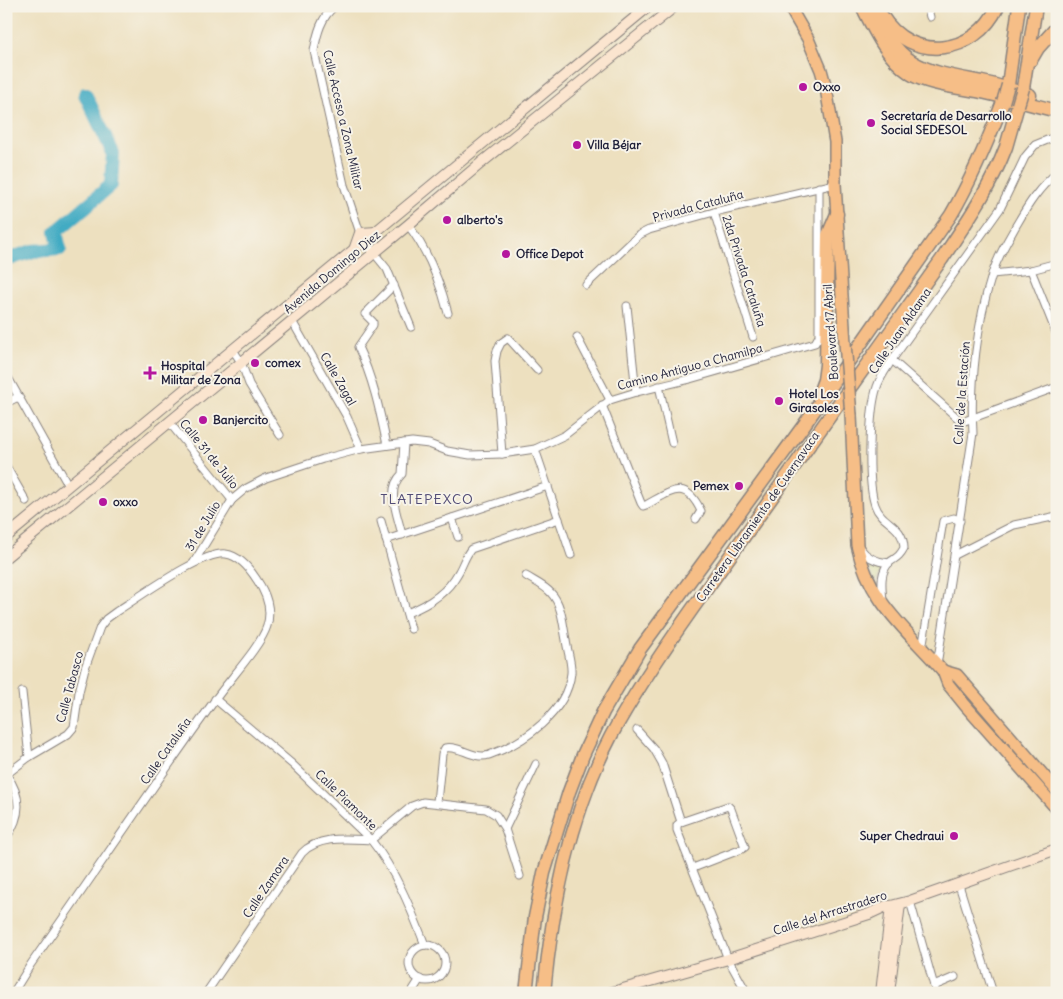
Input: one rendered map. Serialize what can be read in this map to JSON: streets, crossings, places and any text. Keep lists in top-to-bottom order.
{
  "streets": {
    "highway": ["Carretera Libramiento de Cuernavaca"],
    "main road": ["Avenida Domingo Diez", "Boulevard 17 Abril", "Calle del Arrastradero"],
    "street": [
      "Calle Acceso a Zona Militar",
      "Privada Cataluña",
      "2da Privada Cataluña",
      "Calle Juan Aldama",
      "Camino Antiguo a Chamilpa",
      "Calle Zagal",
      "Calle de la Estación",
      "Calle 31 de Julio",
      "31 de Julio",
      "Calle Tabasco",
      "Calle Cataluña",
      "Calle Piamonte",
      "Calle Zamora"
    ]
  },
  "crossings": [
    ["Calle Acceso a Zona Militar", "Avenida Domingo Diez"],
    ["Privada Cataluña", "2da Privada Cataluña"],
    ["Privada Cataluña", "Boulevard 17 Abril"],
    ["Privada Cataluña", "Camino Antiguo a Chamilpa"],
    ["Avenida Domingo Diez", "Calle Zagal"],
    ["Avenida Domingo Diez", "Calle 31 de Julio"],
    ["Calle Juan Aldama", "Boulevard 17 Abril"],
    ["Boulevard 17 Abril", "Calle de la Estación"],
    ["Camino Antiguo a Chamilpa", "Calle Zagal"],
    ["Camino Antiguo a Chamilpa", "Calle 31 de Julio"],
    ["Camino Antiguo a Chamilpa", "31 de Julio"],
    ["Calle 31 de Julio", "31 de Julio"],
    ["31 de Julio", "Calle Tabasco"],
    ["31 de Julio", "Calle Cataluña"],
    ["Calle Tabasco", "Calle Cataluña"],
    ["Calle Cataluña", "Calle Piamonte"],
    ["Calle Piamonte", "Calle Zamora"]
  ],
  "districts": ["TLATEPEXCO"],
  "places": {
    "other": [
      "Oxxo",
      "Secretaría de Desarrollo Social SEDESOL",
      "Villa Béjar",
      "alberto's",
      "Office Depot",
      "comex",
      "Hotel Los Girasoles",
      "Banjercito",
      "Pemex",
      "oxxo",
      "Super Chedraui"
    ],
    "health": ["Hospital Militar de Zona"]
  }
}
